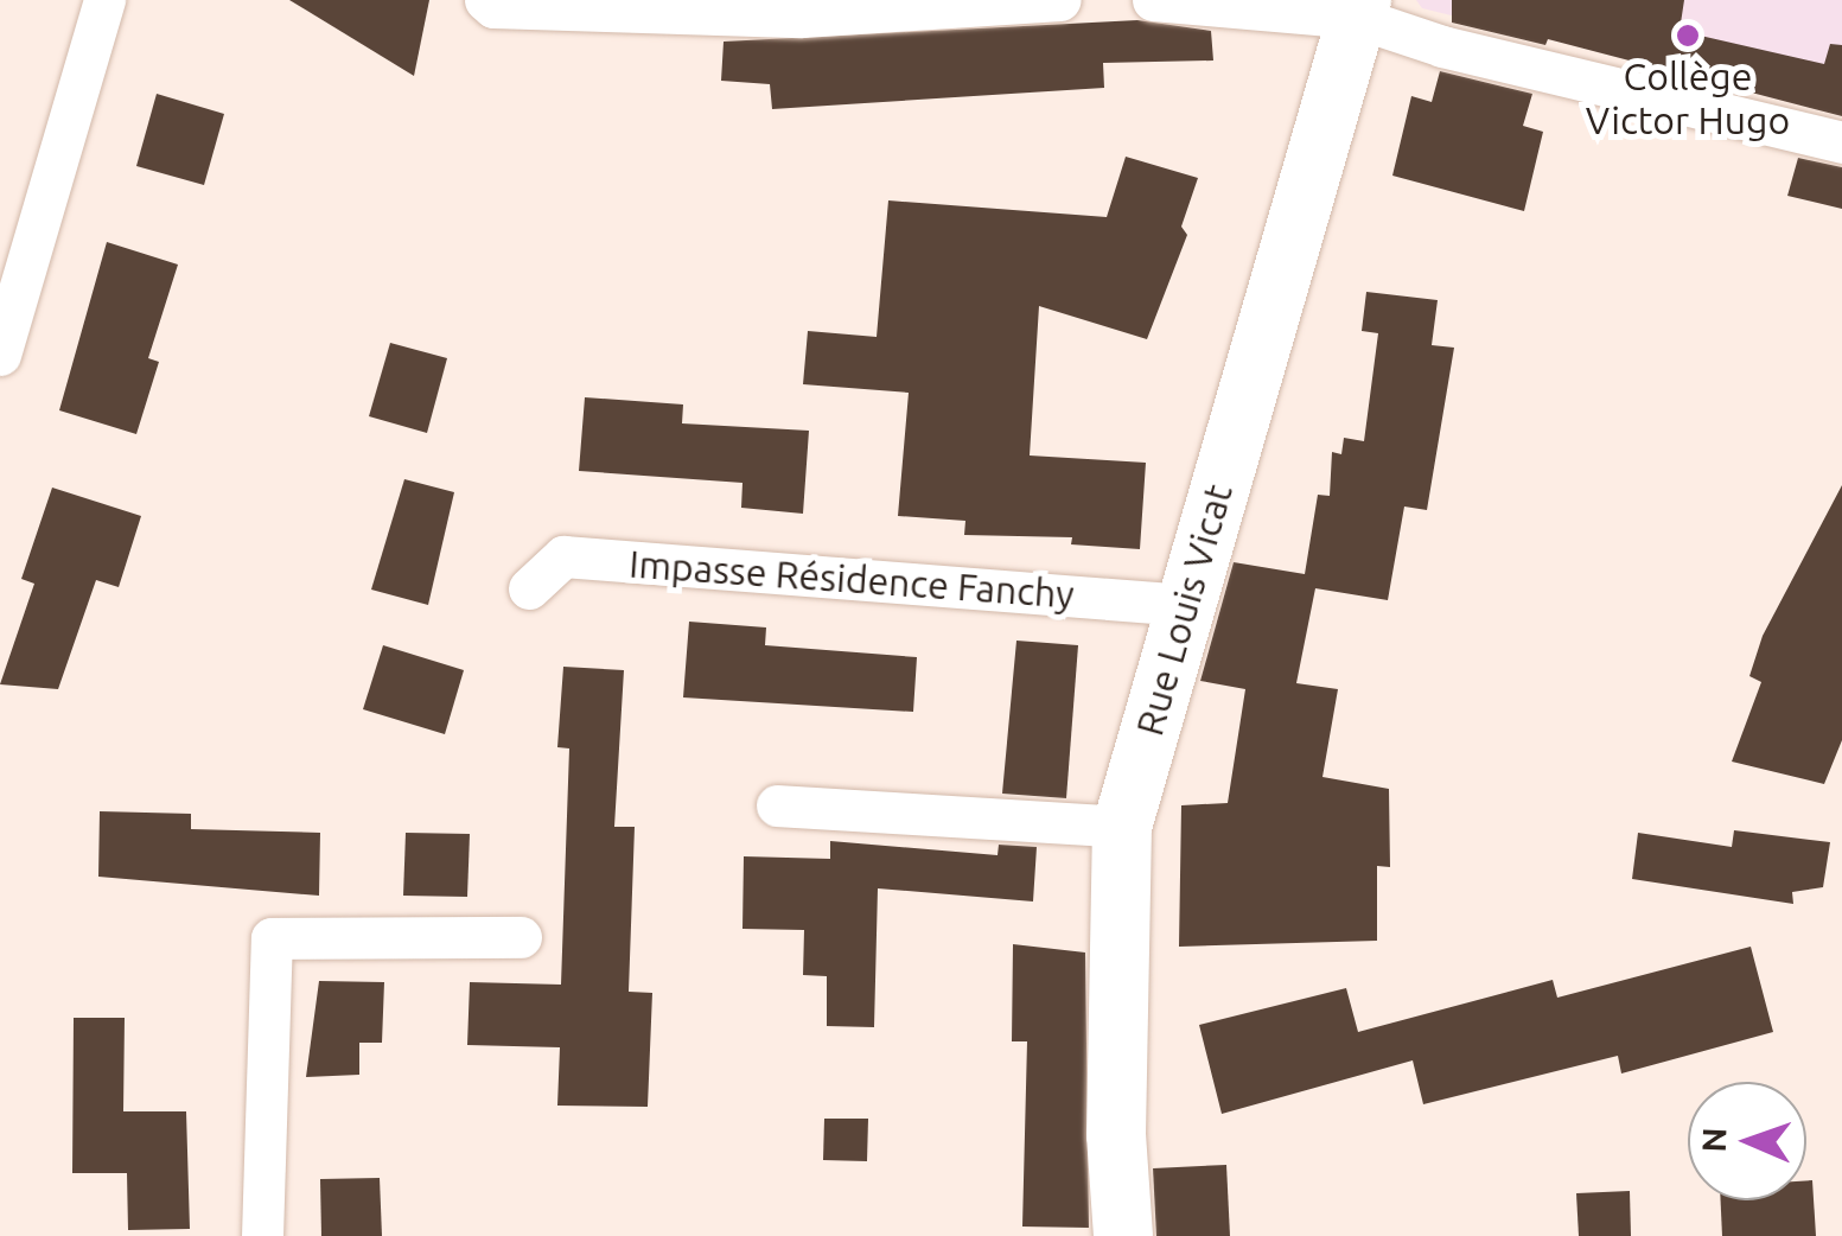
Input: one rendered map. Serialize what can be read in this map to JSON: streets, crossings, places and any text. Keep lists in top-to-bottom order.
{
  "streets": {
    "street": ["Impasse Résidence Fanchy", "Rue Louis Vicat"]
  },
  "crossings": [
    ["Impasse Résidence Fanchy", "Rue Louis Vicat"]
  ],
  "places": ["Collège Victor Hugo"],
  "north": "left"
}
